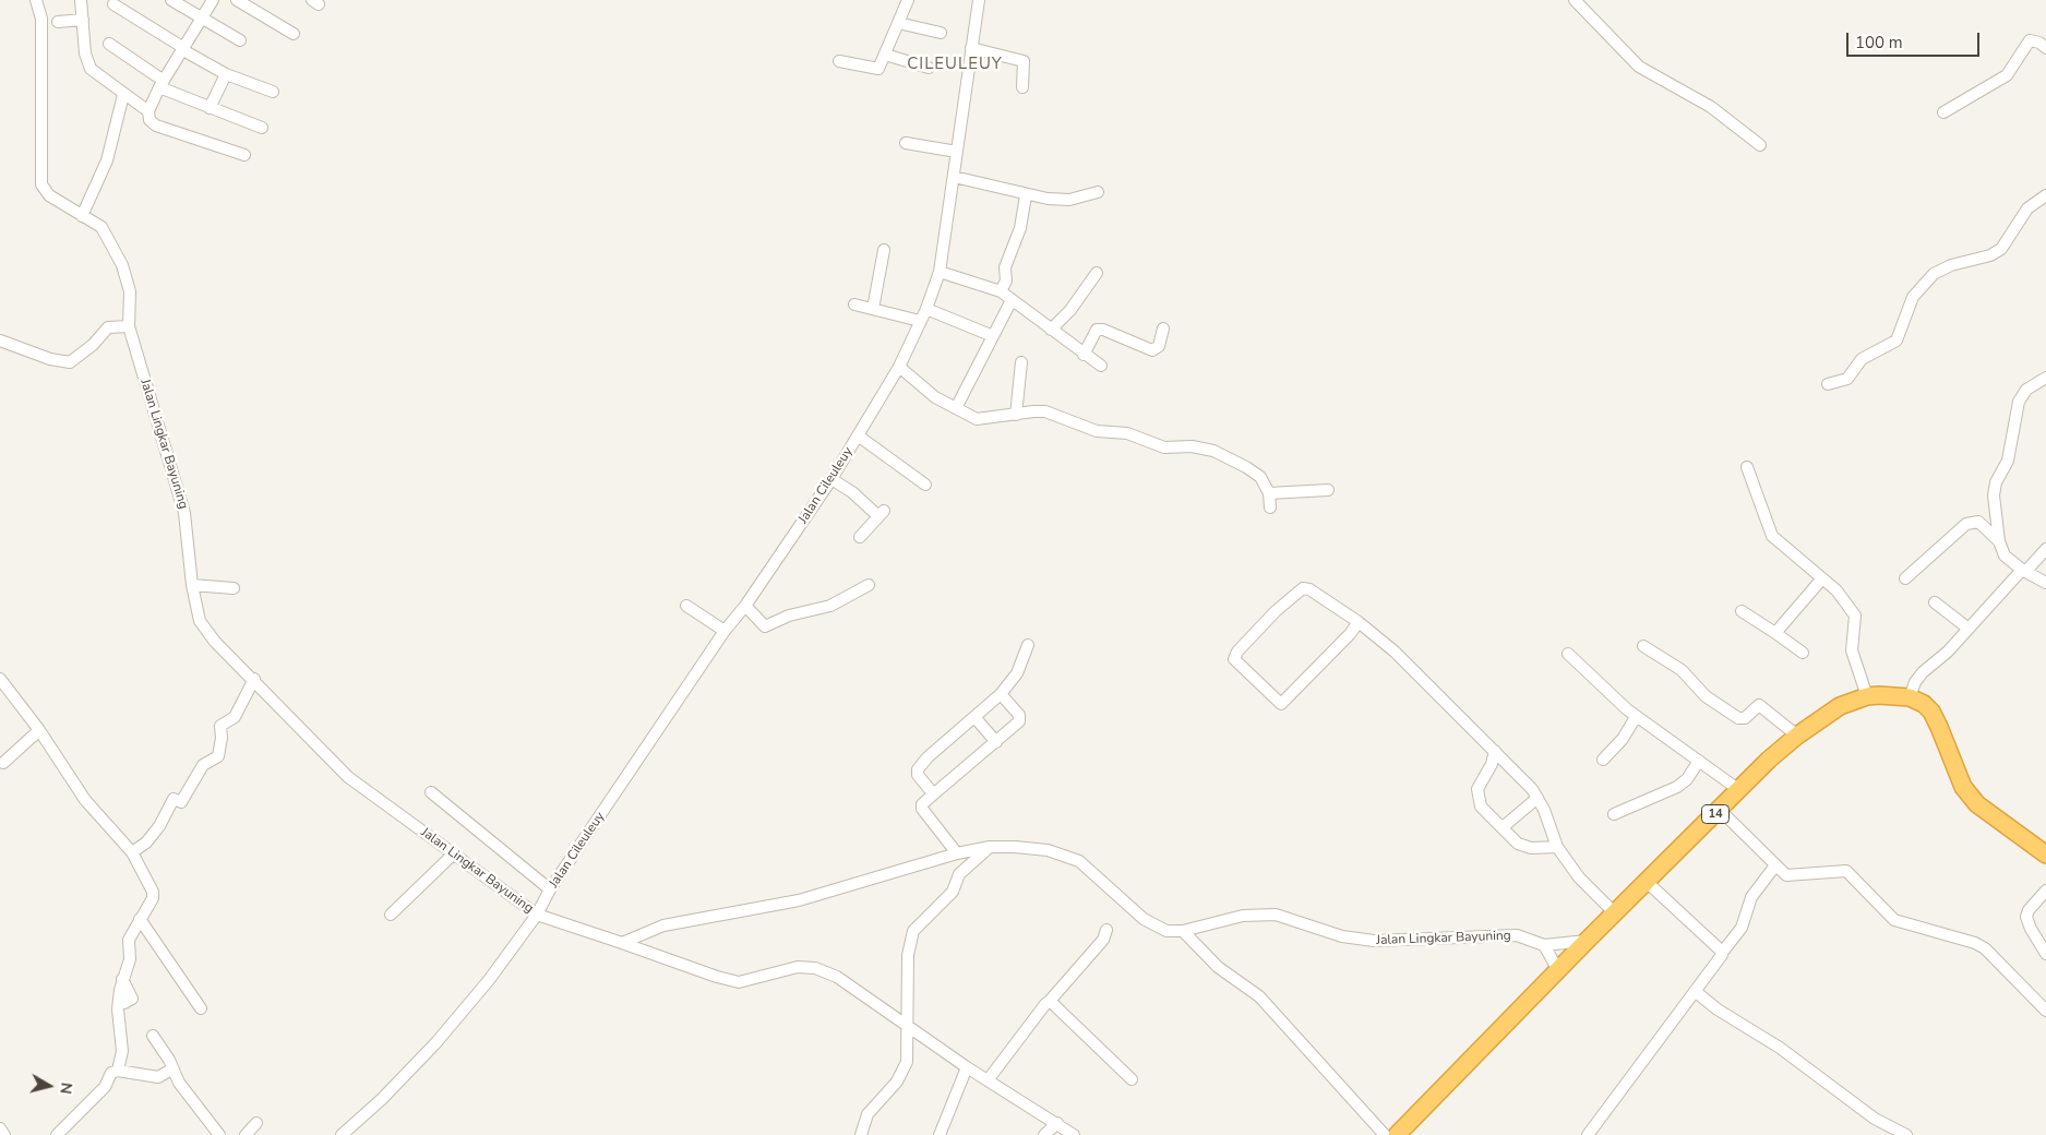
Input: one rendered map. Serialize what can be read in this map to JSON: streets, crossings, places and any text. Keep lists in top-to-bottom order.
{
  "streets": {
    "highway": ["14"],
    "street": ["Jalan Lingkar Bayuning", "Jalan Cileuleuy"]
  },
  "crossings": [
    ["Jalan Lingkar Bayuning", "Jalan Cileuleuy"],
    ["Jalan Lingkar Bayuning", "14"]
  ],
  "districts": ["CILEULEUY"],
  "scale_bar": "100 m",
  "north": "right"
}
